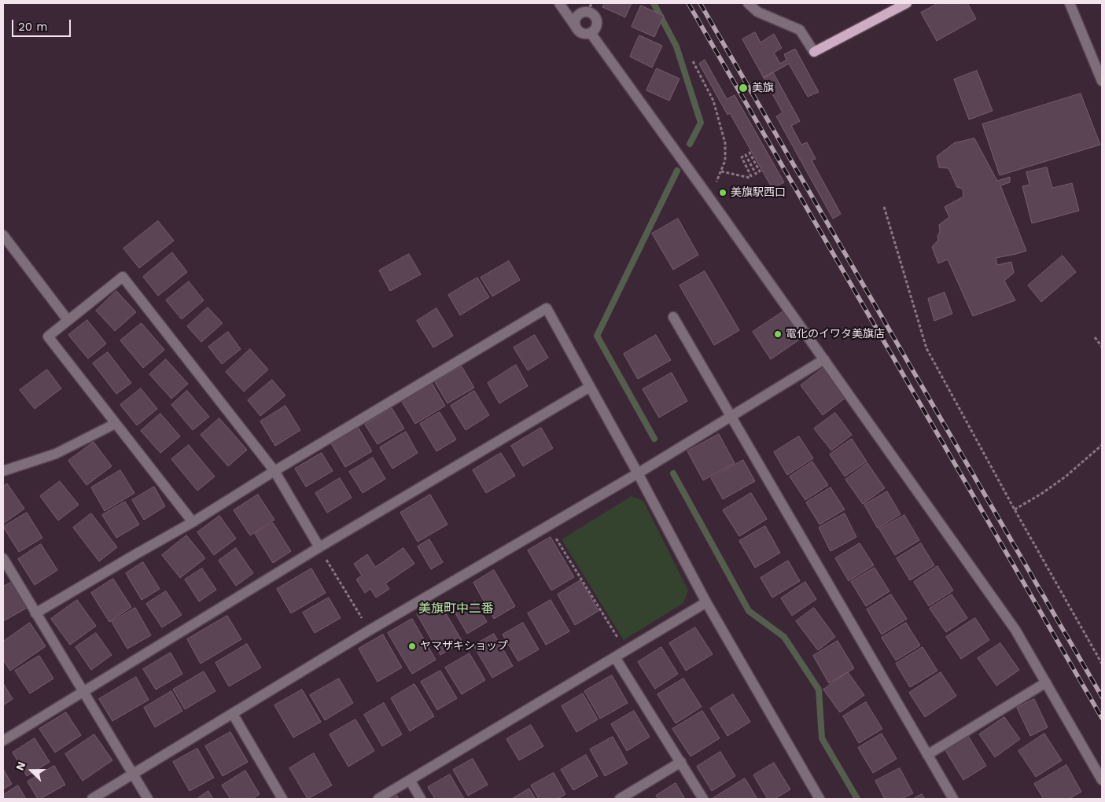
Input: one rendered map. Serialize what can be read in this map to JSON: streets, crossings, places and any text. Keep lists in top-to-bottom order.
{
  "districts": ["美旗町中二番"],
  "places": [
    "美旗",
    "美旗駅西口",
    "電化のイワタ美旗店",
    "ヤマザキショップ"
  ],
  "scale_bar": "20 m",
  "north": "left"
}
